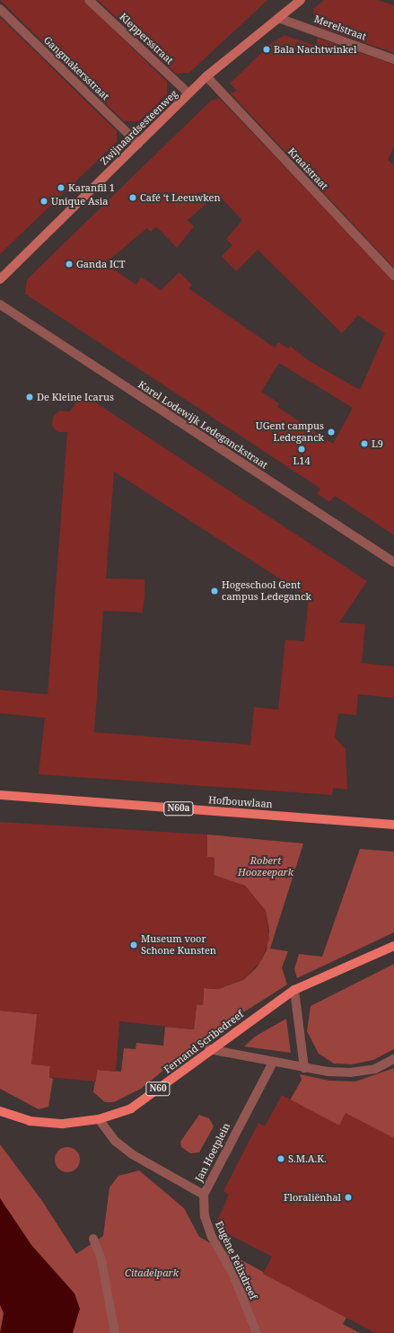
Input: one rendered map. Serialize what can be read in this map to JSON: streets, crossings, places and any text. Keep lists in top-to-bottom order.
{
  "streets": {
    "main road": [
      "Hofbouwlaan",
      "N60a",
      "Fernand Scribedreef",
      "N60"
    ],
    "street": [
      "Merelstraat",
      "Kleppersstraat",
      "Gangmakersstraat",
      "Zwijnaardsesteenweg",
      "Kraaistraat",
      "Karel Lodewijk Ledeganckstraat",
      "Jan Hoetplein",
      "Eugène Felixdreef"
    ]
  },
  "crossings": [
    ["Merelstraat", "Zwijnaardsesteenweg"],
    ["Kleppersstraat", "Zwijnaardsesteenweg"],
    ["Gangmakersstraat", "Zwijnaardsesteenweg"],
    ["Zwijnaardsesteenweg", "Kraaistraat"],
    ["Fernand Scribedreef", "N60"],
    ["Fernand Scribedreef", "Jan Hoetplein"],
    ["Jan Hoetplein", "Eugène Felixdreef"]
  ],
  "parks": ["Robert Hoozeepark", "Citadelpark"],
  "places": [
    "Bala Nachtwinkel",
    "Karanfil 1",
    "Café ‘t Leeuwken",
    "Unique Asia",
    "Ganda ICT",
    "De Kleine Icarus",
    "UGent campus Ledeganck",
    "L9",
    "L14",
    "Hogeschool Gent campus Ledeganck",
    "Museum voor Schone Kunsten",
    "S.M.A.K.",
    "Floraliënhal"
  ]
}
